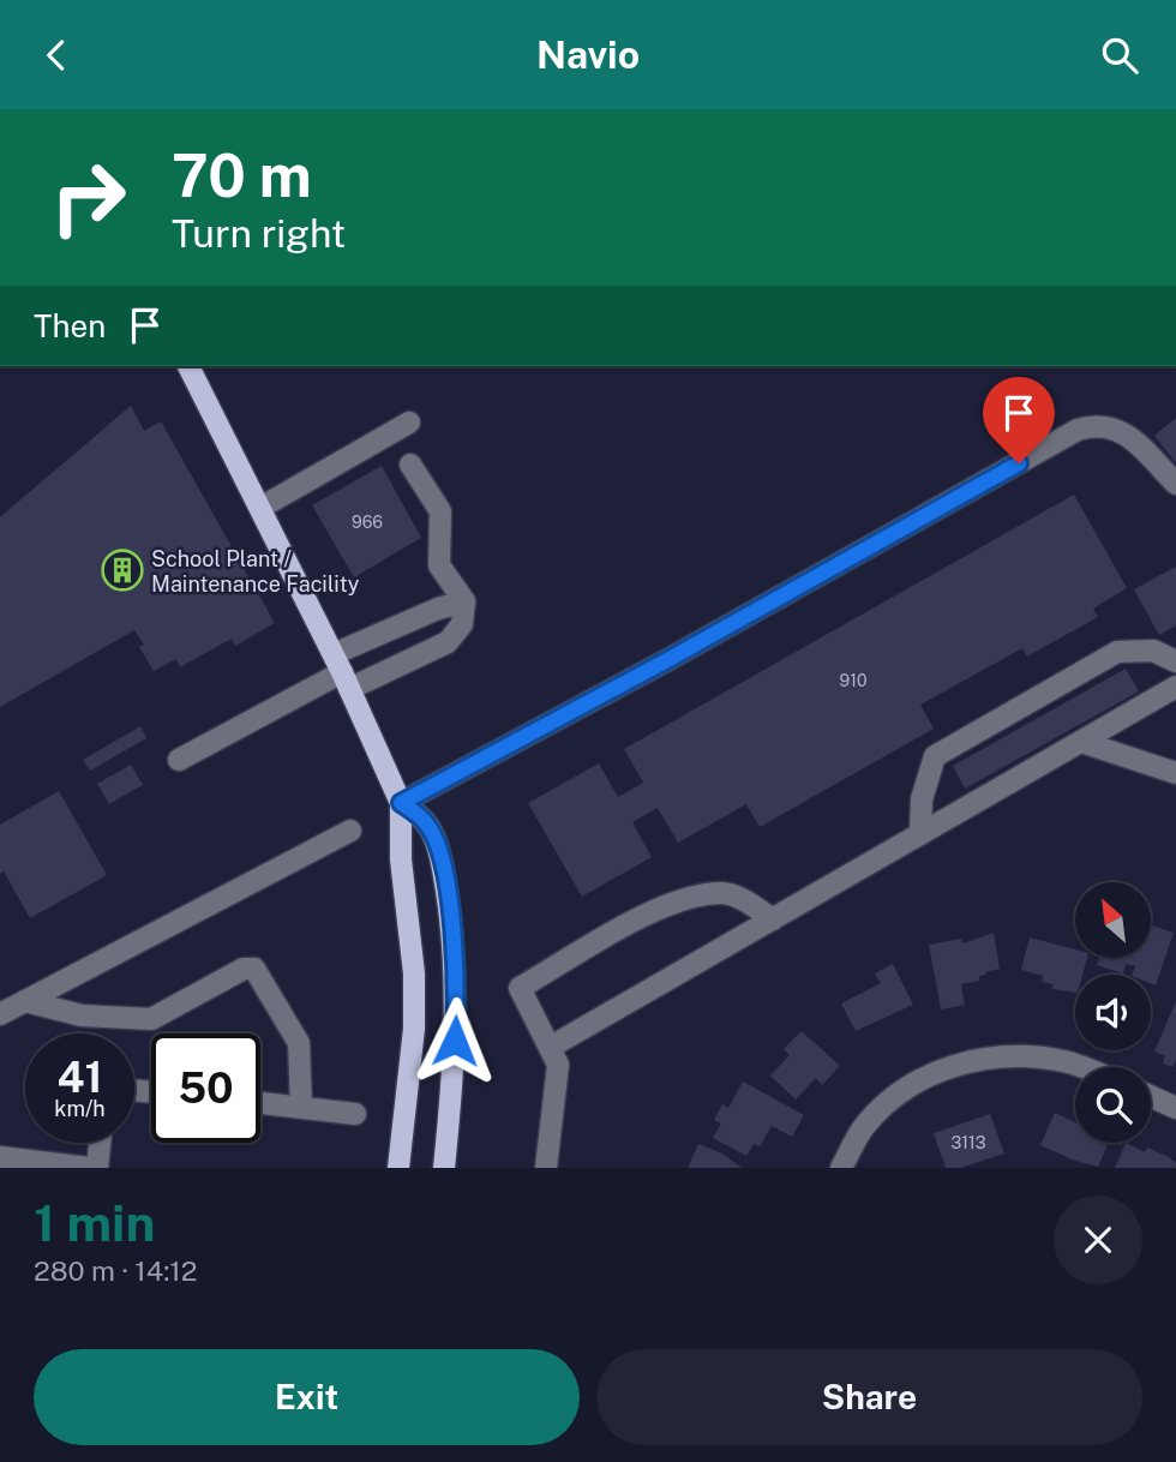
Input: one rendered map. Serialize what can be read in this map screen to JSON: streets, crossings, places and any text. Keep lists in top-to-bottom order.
{
  "places": {
    "building": ["School Plant / Maintenance Facility"]
  },
  "house_numbers": ["966", "910", "3113"],
  "north": "top left",
  "page": {
    "header": "Navio",
    "turn": ["70 m", "Turn right"],
    "then": "Then",
    "speed": "41 km/h",
    "limit": "50",
    "heading": ["1 min", "280 m · 14:12"],
    "buttons": ["Exit", "Share"]
  }
}
